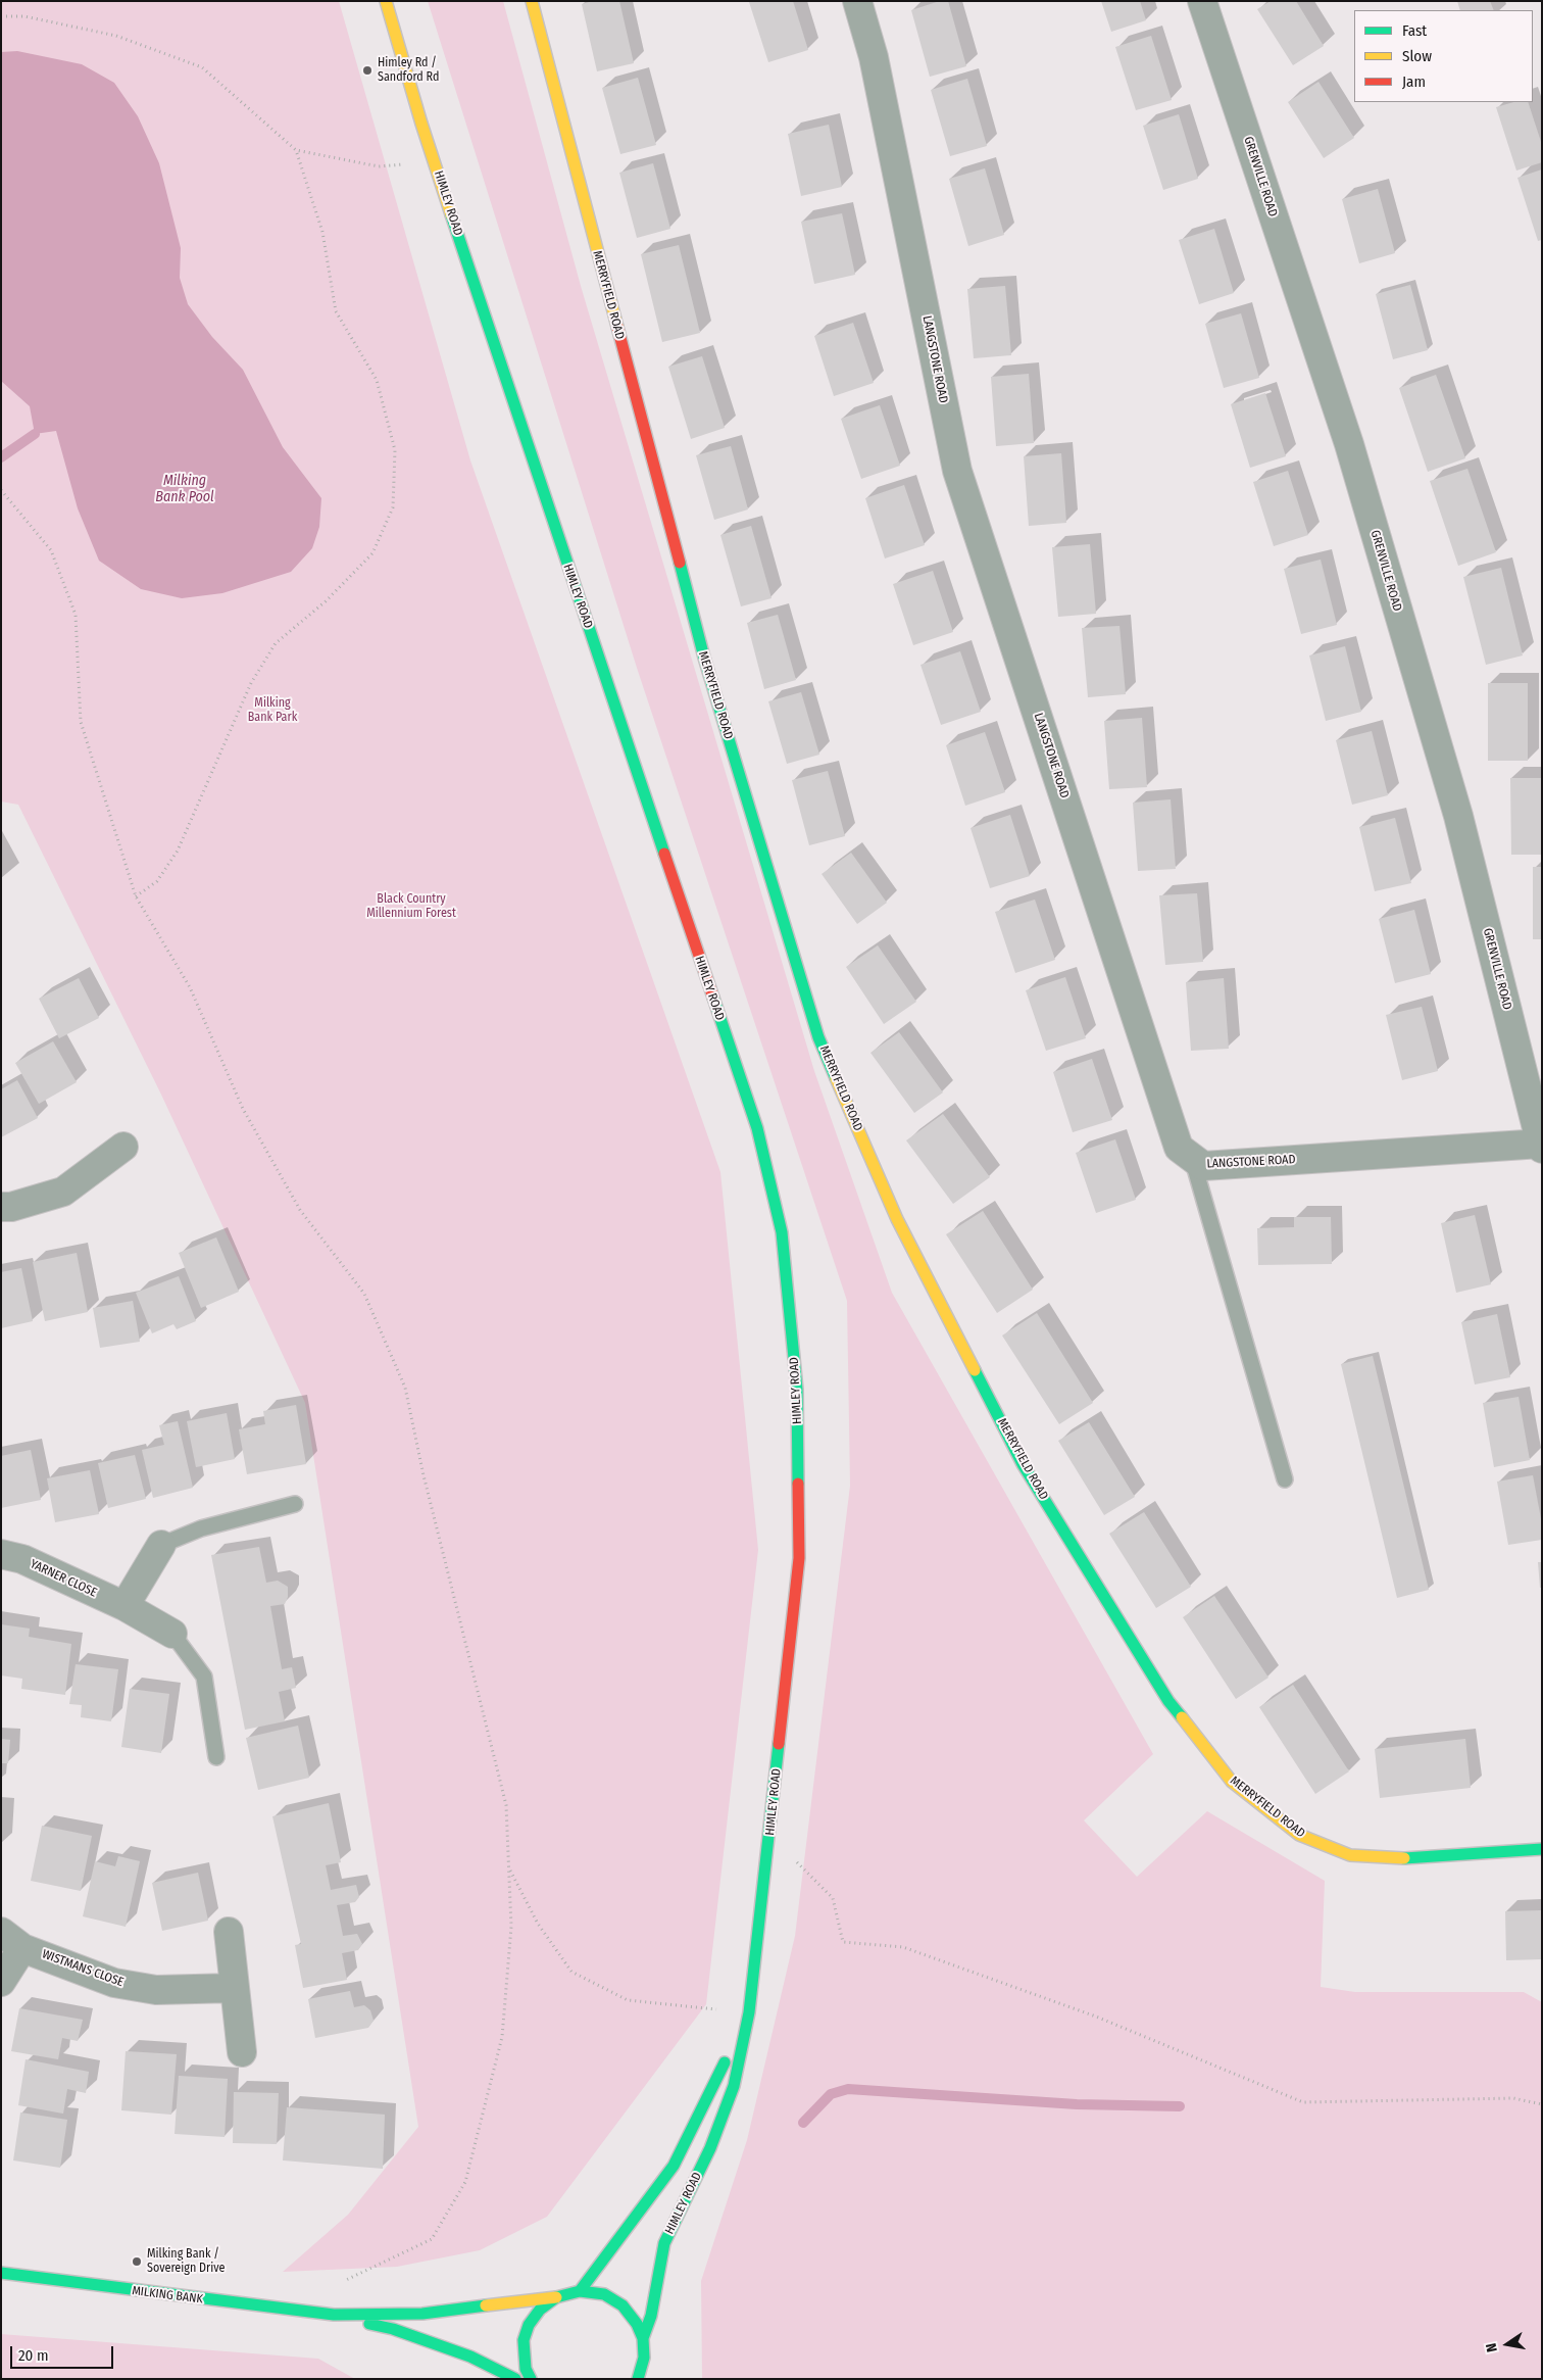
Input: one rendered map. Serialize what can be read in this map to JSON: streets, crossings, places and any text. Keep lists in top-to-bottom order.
{
  "streets": {
    "main road": ["HIMLEY ROAD", "MERRYFIELD ROAD", "MILKING BANK"],
    "street": [
      "GRENVILLE ROAD",
      "LANGSTONE ROAD",
      "YARNER CLOSE",
      "WISTMANS CLOSE"
    ]
  },
  "crossings": [
    ["GRENVILLE ROAD", "LANGSTONE ROAD"],
    ["HIMLEY ROAD", "MILKING BANK"]
  ],
  "water": ["Milking Bank Pool"],
  "parks": ["Milking Bank Park", "Black Country Millennium Forest"],
  "places": ["Himley Rd / Sandford Rd", "Milking Bank / Sovereign Drive"],
  "legend": ["Fast", "Slow", "Jam"],
  "scale_bar": "20 m",
  "north": "left"
}
